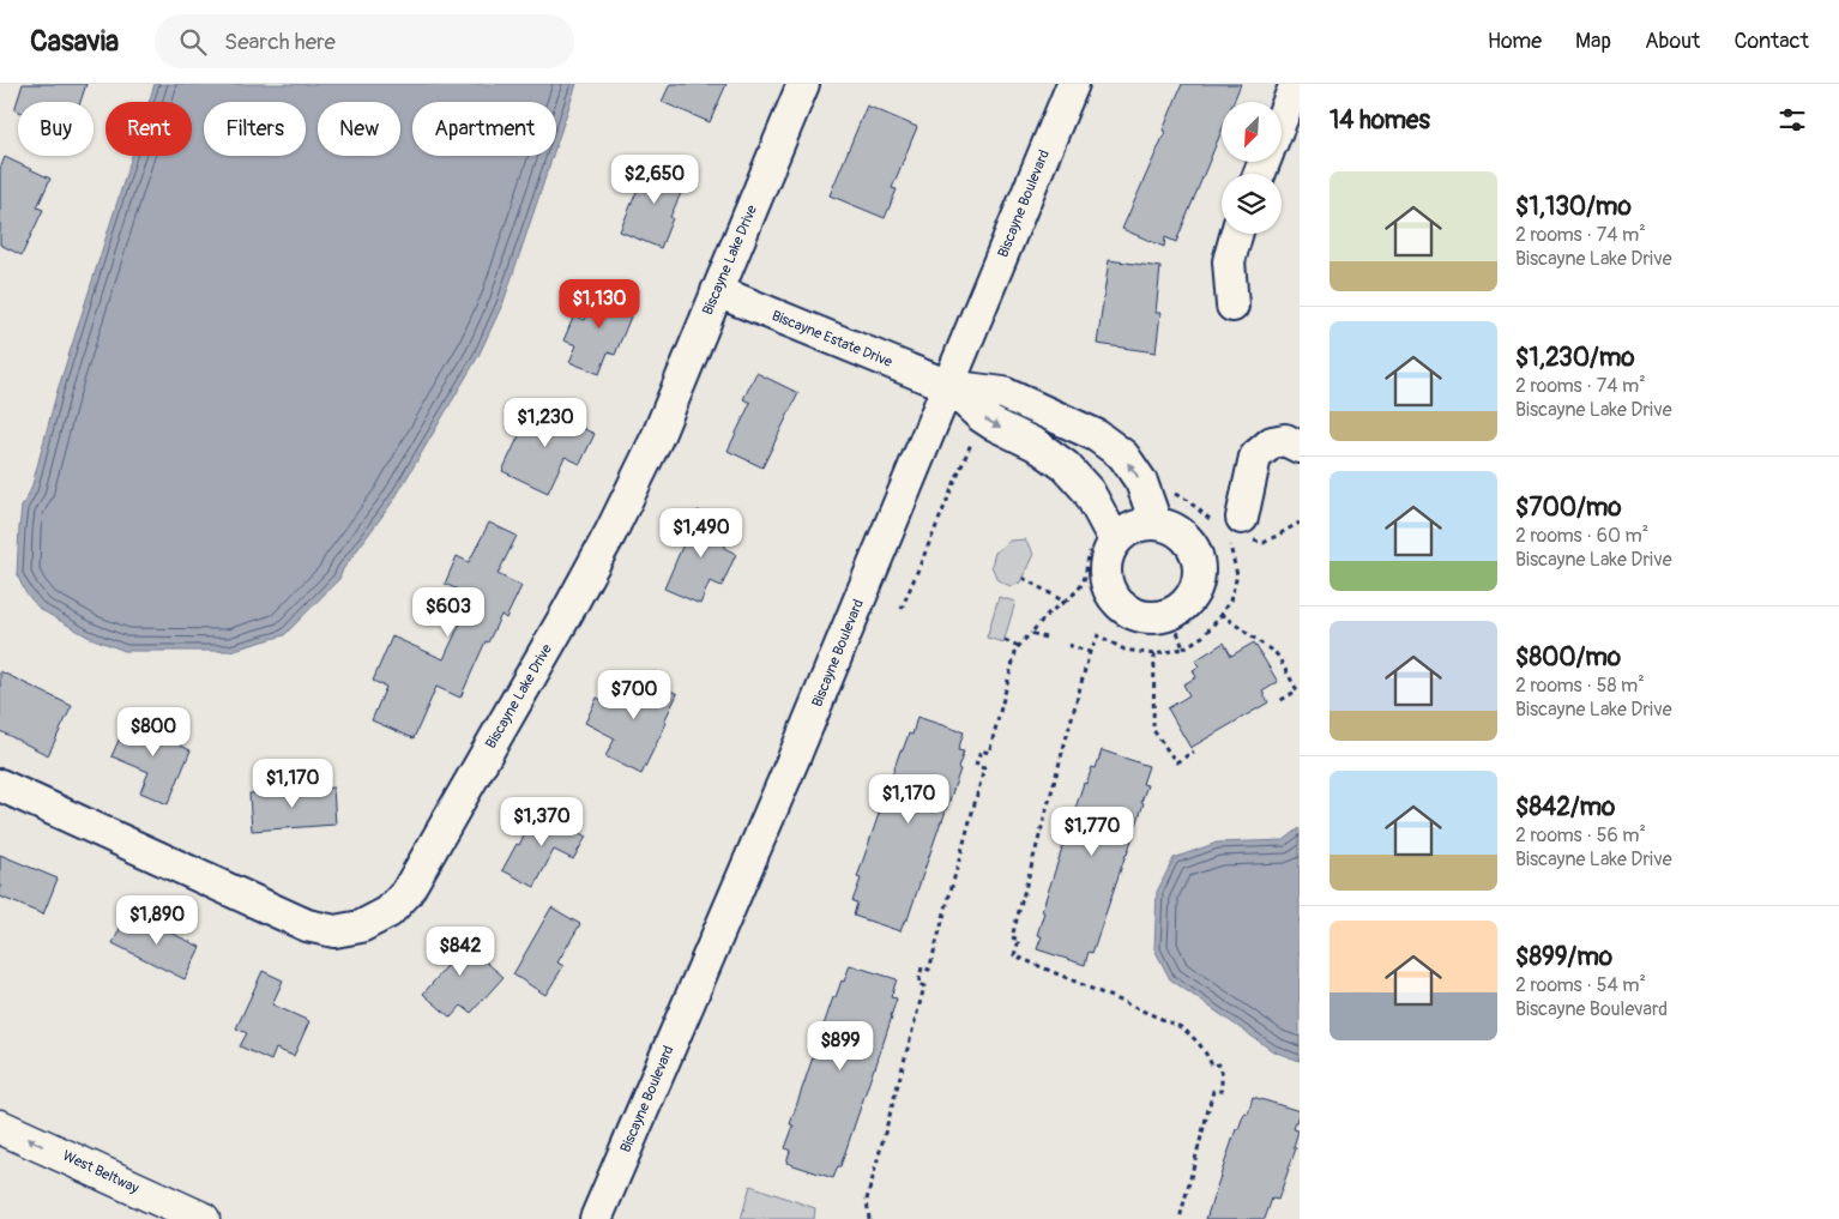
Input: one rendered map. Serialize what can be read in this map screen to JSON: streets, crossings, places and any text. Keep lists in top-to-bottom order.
{
  "streets": {
    "highway": ["West Beltway"],
    "street": ["Biscayne Boulevard", "Biscayne Lake Drive", "Biscayne Estate Drive"]
  },
  "crossings": [
    ["Biscayne Boulevard", "Biscayne Estate Drive"],
    ["Biscayne Lake Drive", "Biscayne Estate Drive"]
  ],
  "one_way": ["West Beltway"],
  "north": "bottom left",
  "page": {
    "header": "Casavia",
    "search": "Search here",
    "nav": [
      "Home",
      "Map",
      "About",
      "Contact"
    ],
    "heading": "14 homes",
    "chip": [
      "Buy",
      "Rent",
      "Filters",
      "New",
      "Apartment"
    ],
    "price": [
      "$2,650",
      "$1,130",
      "$1,230",
      "$1,490",
      "$603",
      "$700",
      "$800",
      "$1,170",
      "$1,170",
      "$1,370",
      "$1,770",
      "$1,890",
      "$842",
      "$899"
    ],
    "list": [
      {
        "name": "$1,130/mo",
        "note": "2 rooms · 74 m² · Biscayne Lake Drive"
      },
      {
        "name": "$1,230/mo",
        "note": "2 rooms · 74 m² · Biscayne Lake Drive"
      },
      {
        "name": "$700/mo",
        "note": "2 rooms · 60 m² · Biscayne Lake Drive"
      },
      {
        "name": "$800/mo",
        "note": "2 rooms · 58 m² · Biscayne Lake Drive"
      },
      {
        "name": "$842/mo",
        "note": "2 rooms · 56 m² · Biscayne Lake Drive"
      },
      {
        "name": "$899/mo",
        "note": "2 rooms · 54 m² · Biscayne Boulevard"
      }
    ]
  }
}
